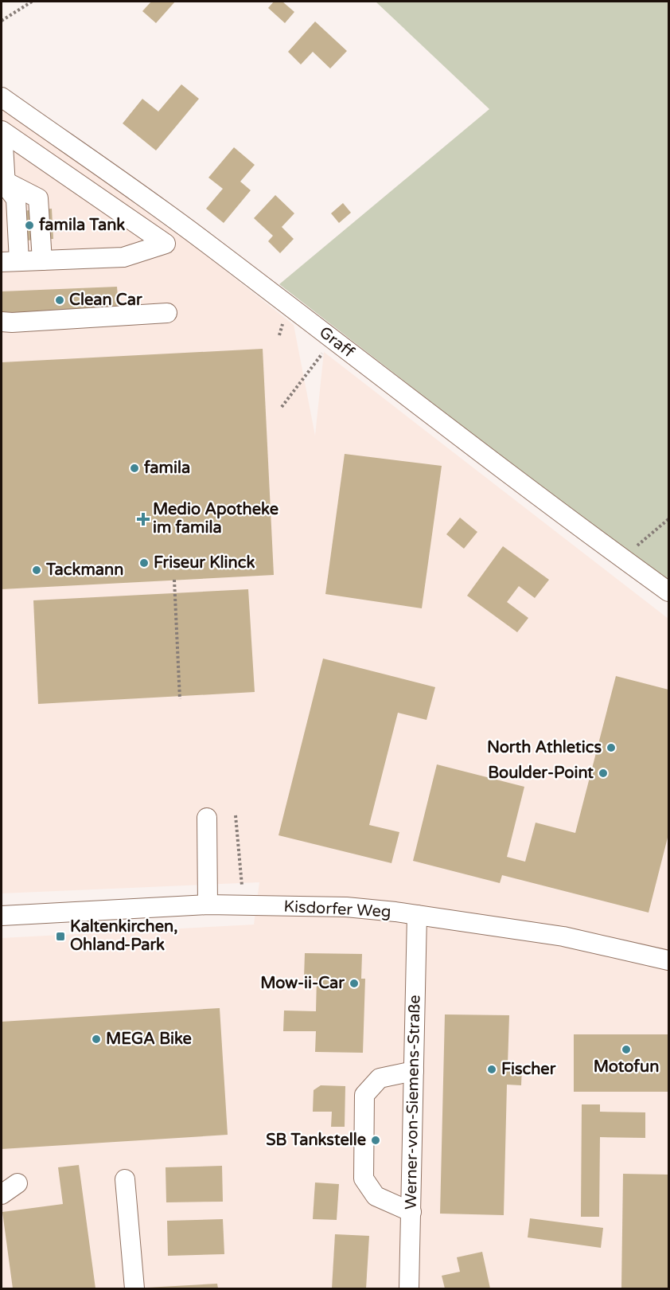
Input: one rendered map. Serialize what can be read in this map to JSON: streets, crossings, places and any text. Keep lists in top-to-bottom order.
{
  "streets": {
    "street": ["Graff", "Kisdorfer Weg", "Werner-von-Siemens-Straße"]
  },
  "crossings": [
    ["Kisdorfer Weg", "Werner-von-Siemens-Straße"]
  ],
  "places": {
    "other": [
      "famila Tank",
      "Clean Car",
      "famila",
      "Friseur Klinck",
      "Tackmann",
      "North Athletics",
      "Boulder-Point",
      "Mow-ii-Car",
      "MEGA Bike",
      "Motofun",
      "Fischer",
      "SB Tankstelle"
    ],
    "health": ["Medio Apotheke im famila"],
    "transit": ["Kaltenkirchen, Ohland-Park"]
  }
}
